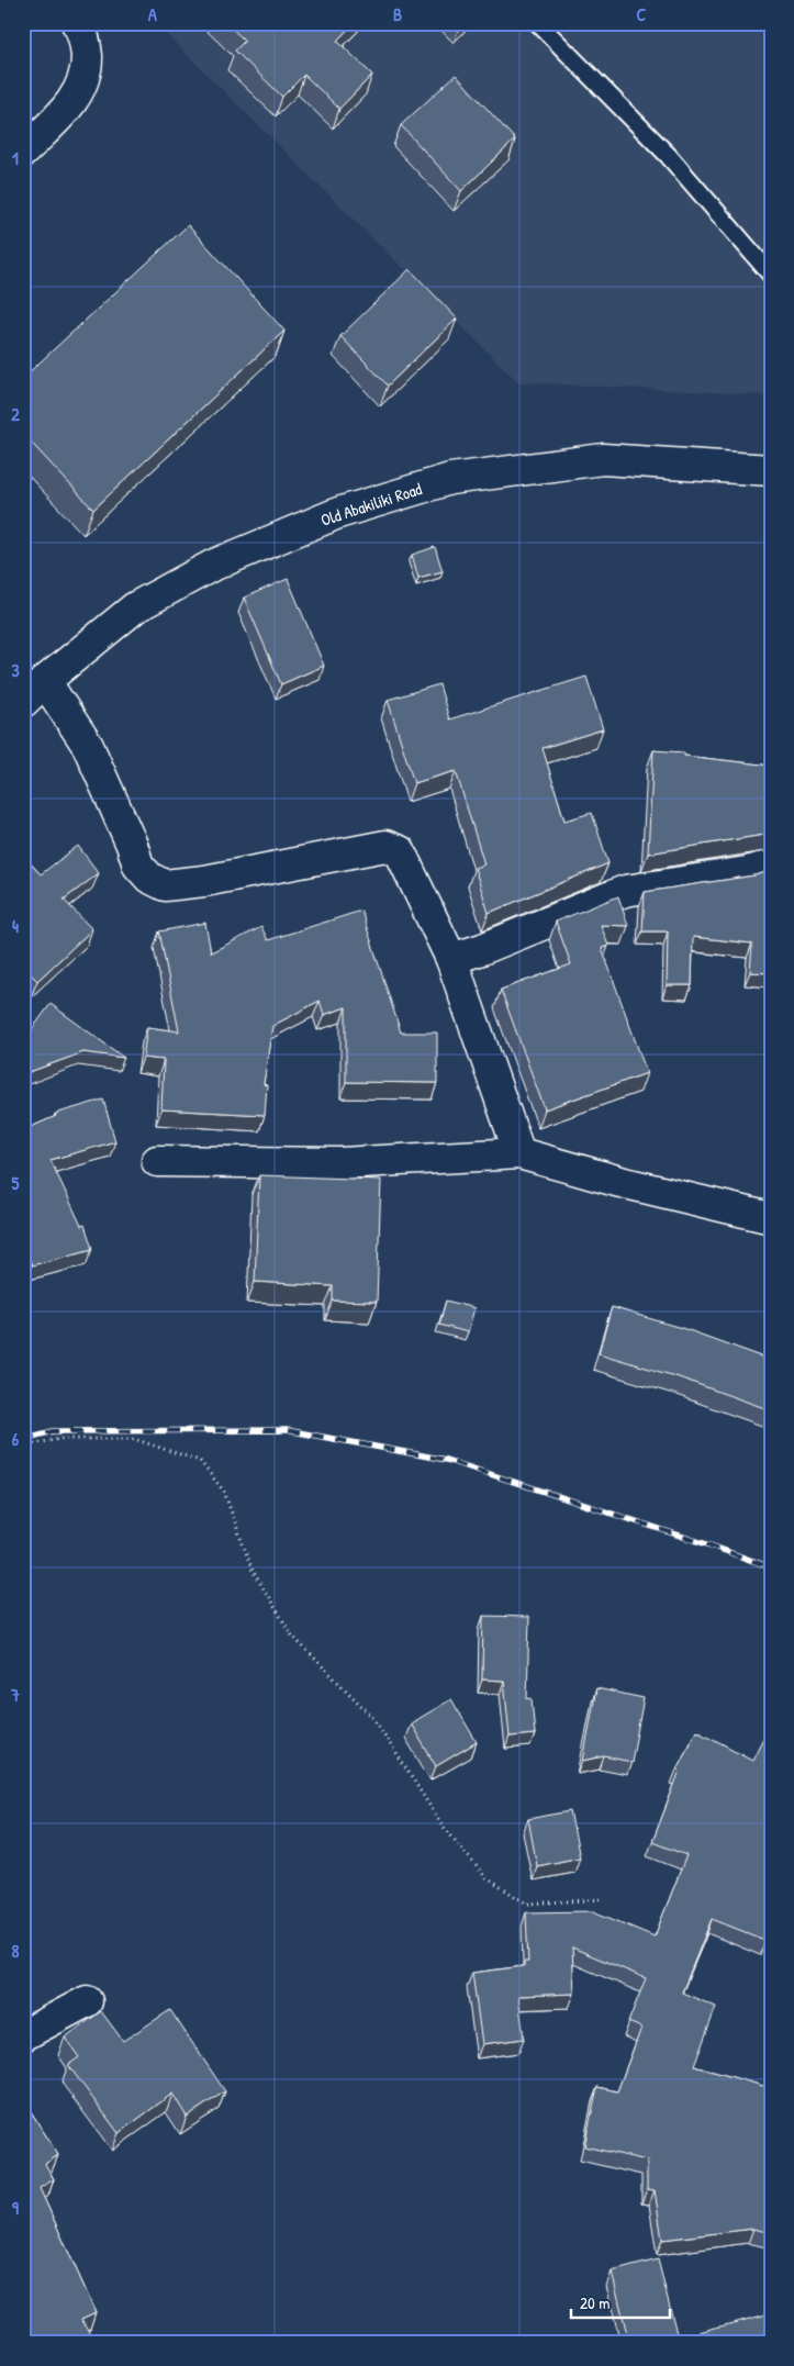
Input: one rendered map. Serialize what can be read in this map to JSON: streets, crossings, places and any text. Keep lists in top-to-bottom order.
{
  "streets": {
    "street": ["Old Abakiliki Road"]
  },
  "scale_bar": "20 m",
  "grid": {
    "columns": ["A", "B", "C"],
    "rows": [
      "1",
      "2",
      "3",
      "4",
      "5",
      "6",
      "7",
      "8",
      "9"
    ]
  }
}
